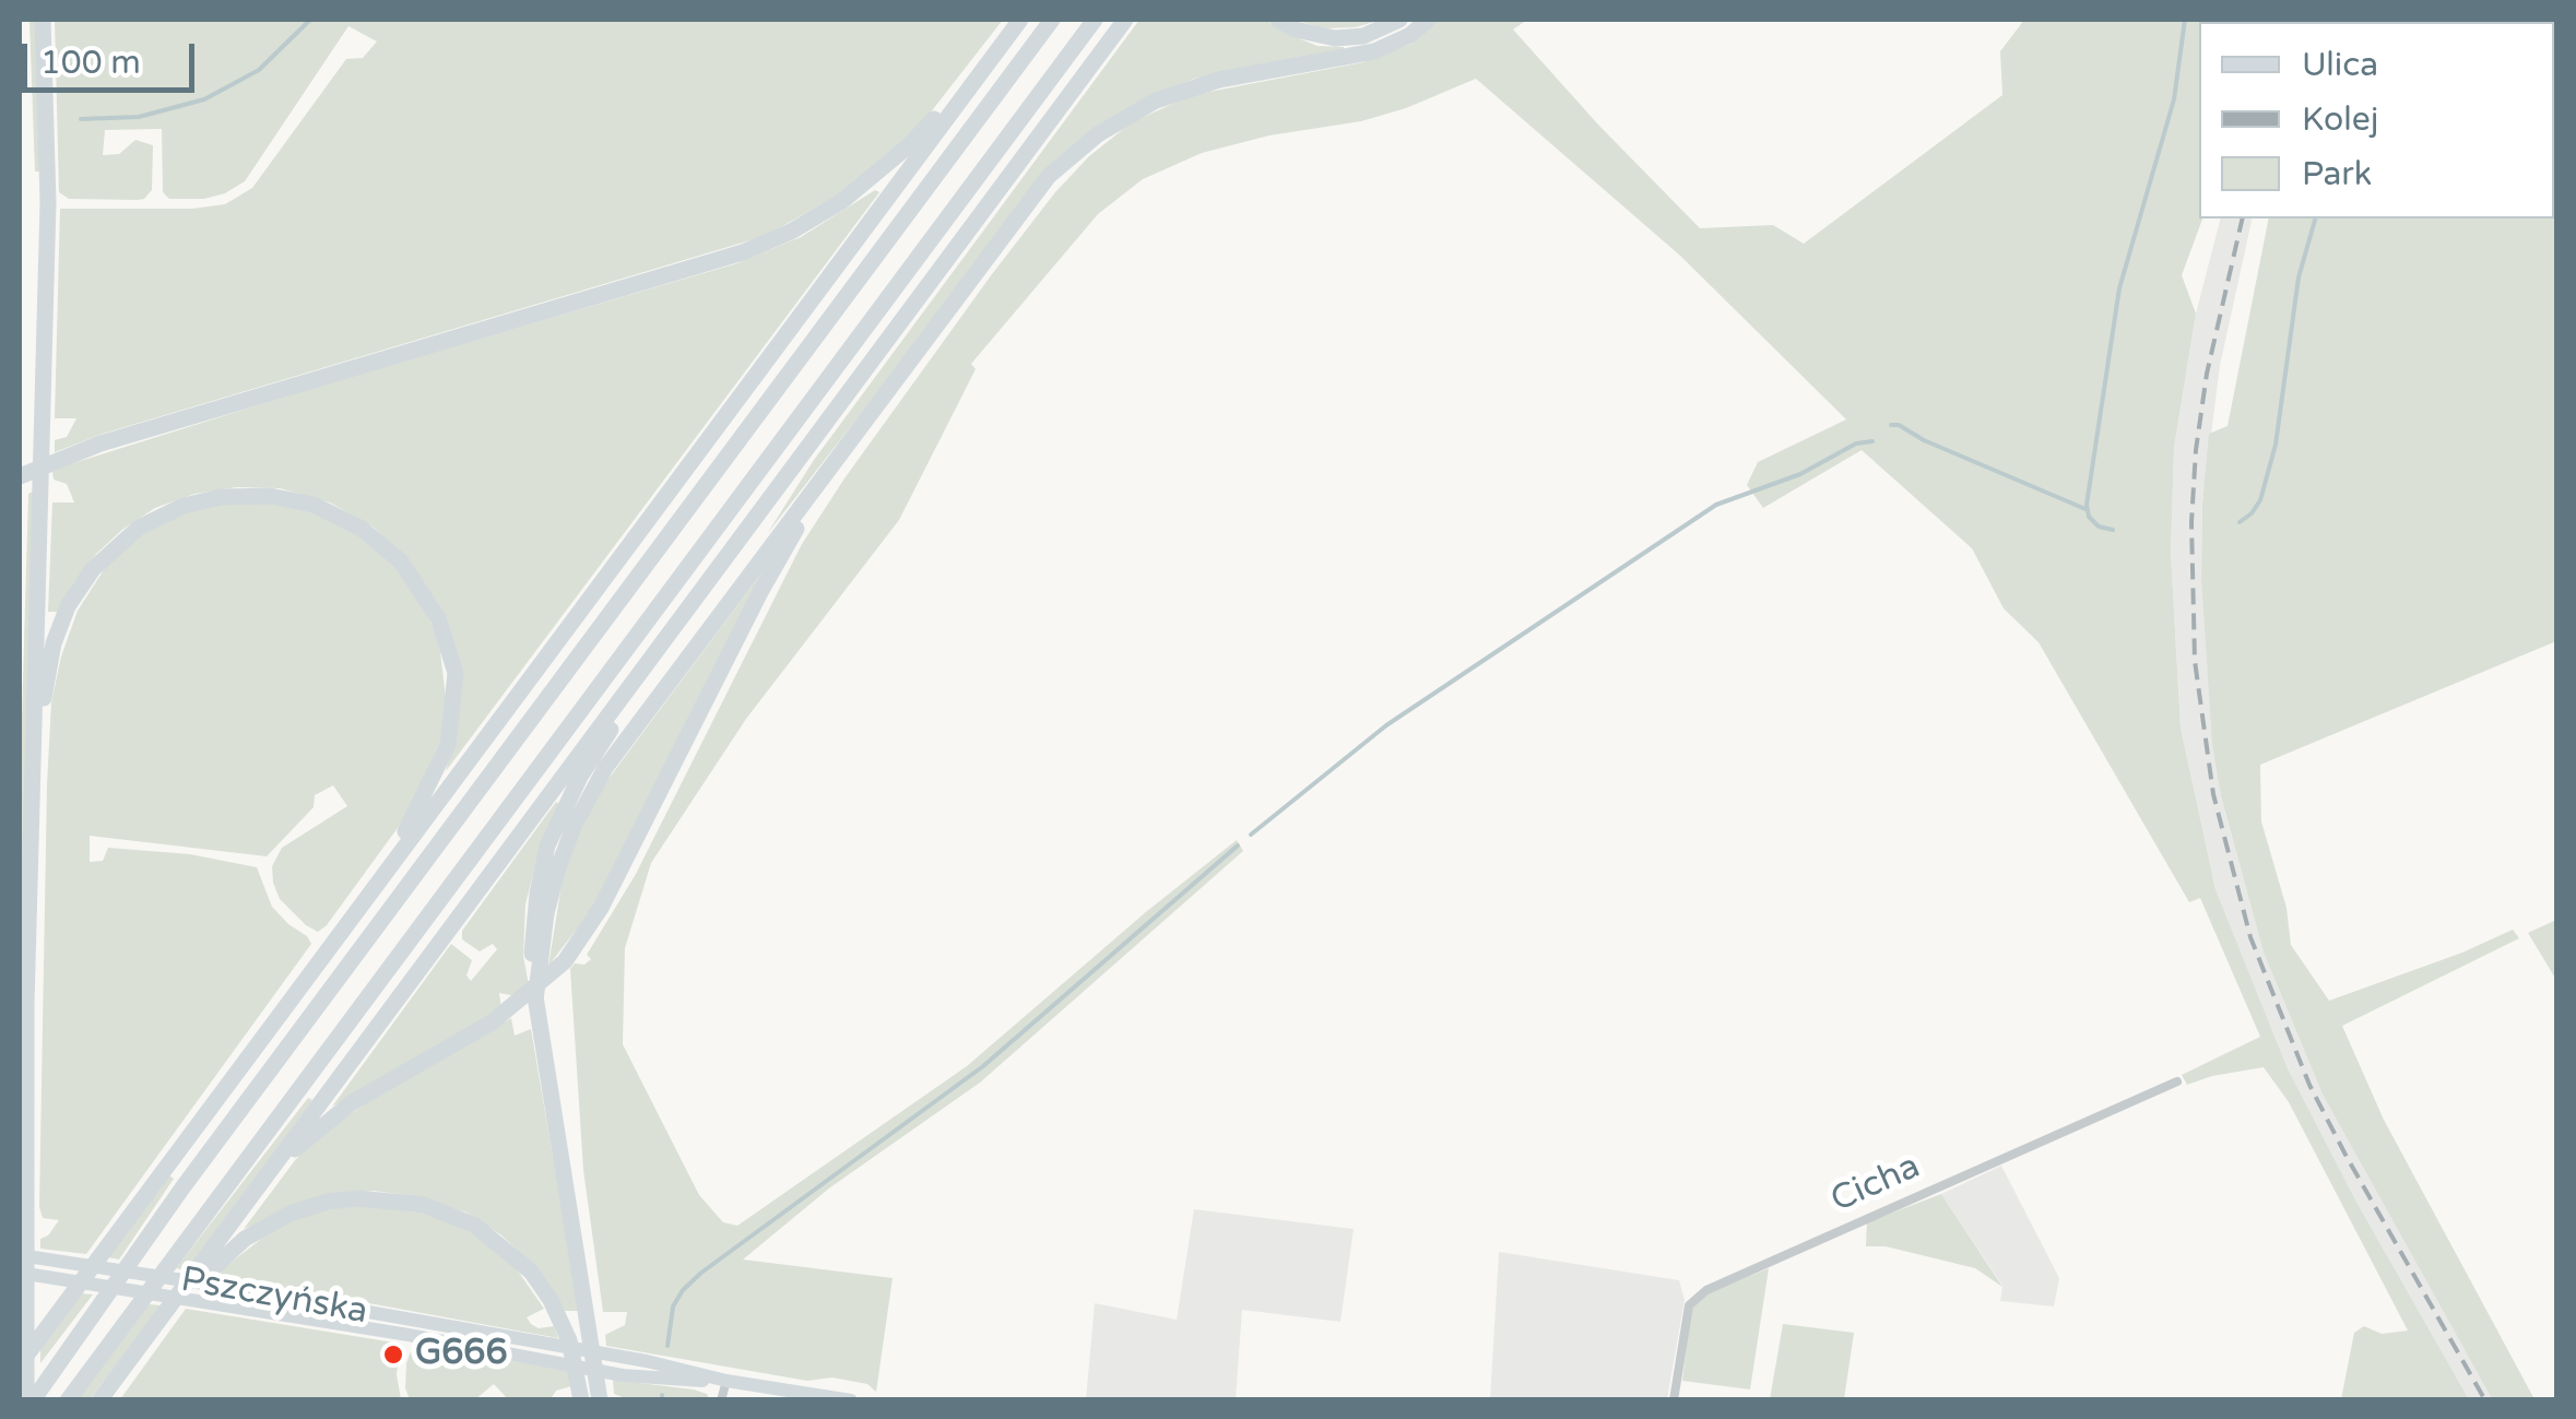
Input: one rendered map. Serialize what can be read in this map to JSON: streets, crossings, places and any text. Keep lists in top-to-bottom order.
{
  "streets": {
    "main road": ["Pszczyńska"],
    "street": ["Cicha"]
  },
  "places": ["G666"],
  "legend": ["Ulica", "Kolej", "Park"],
  "scale_bar": "100 m"
}
